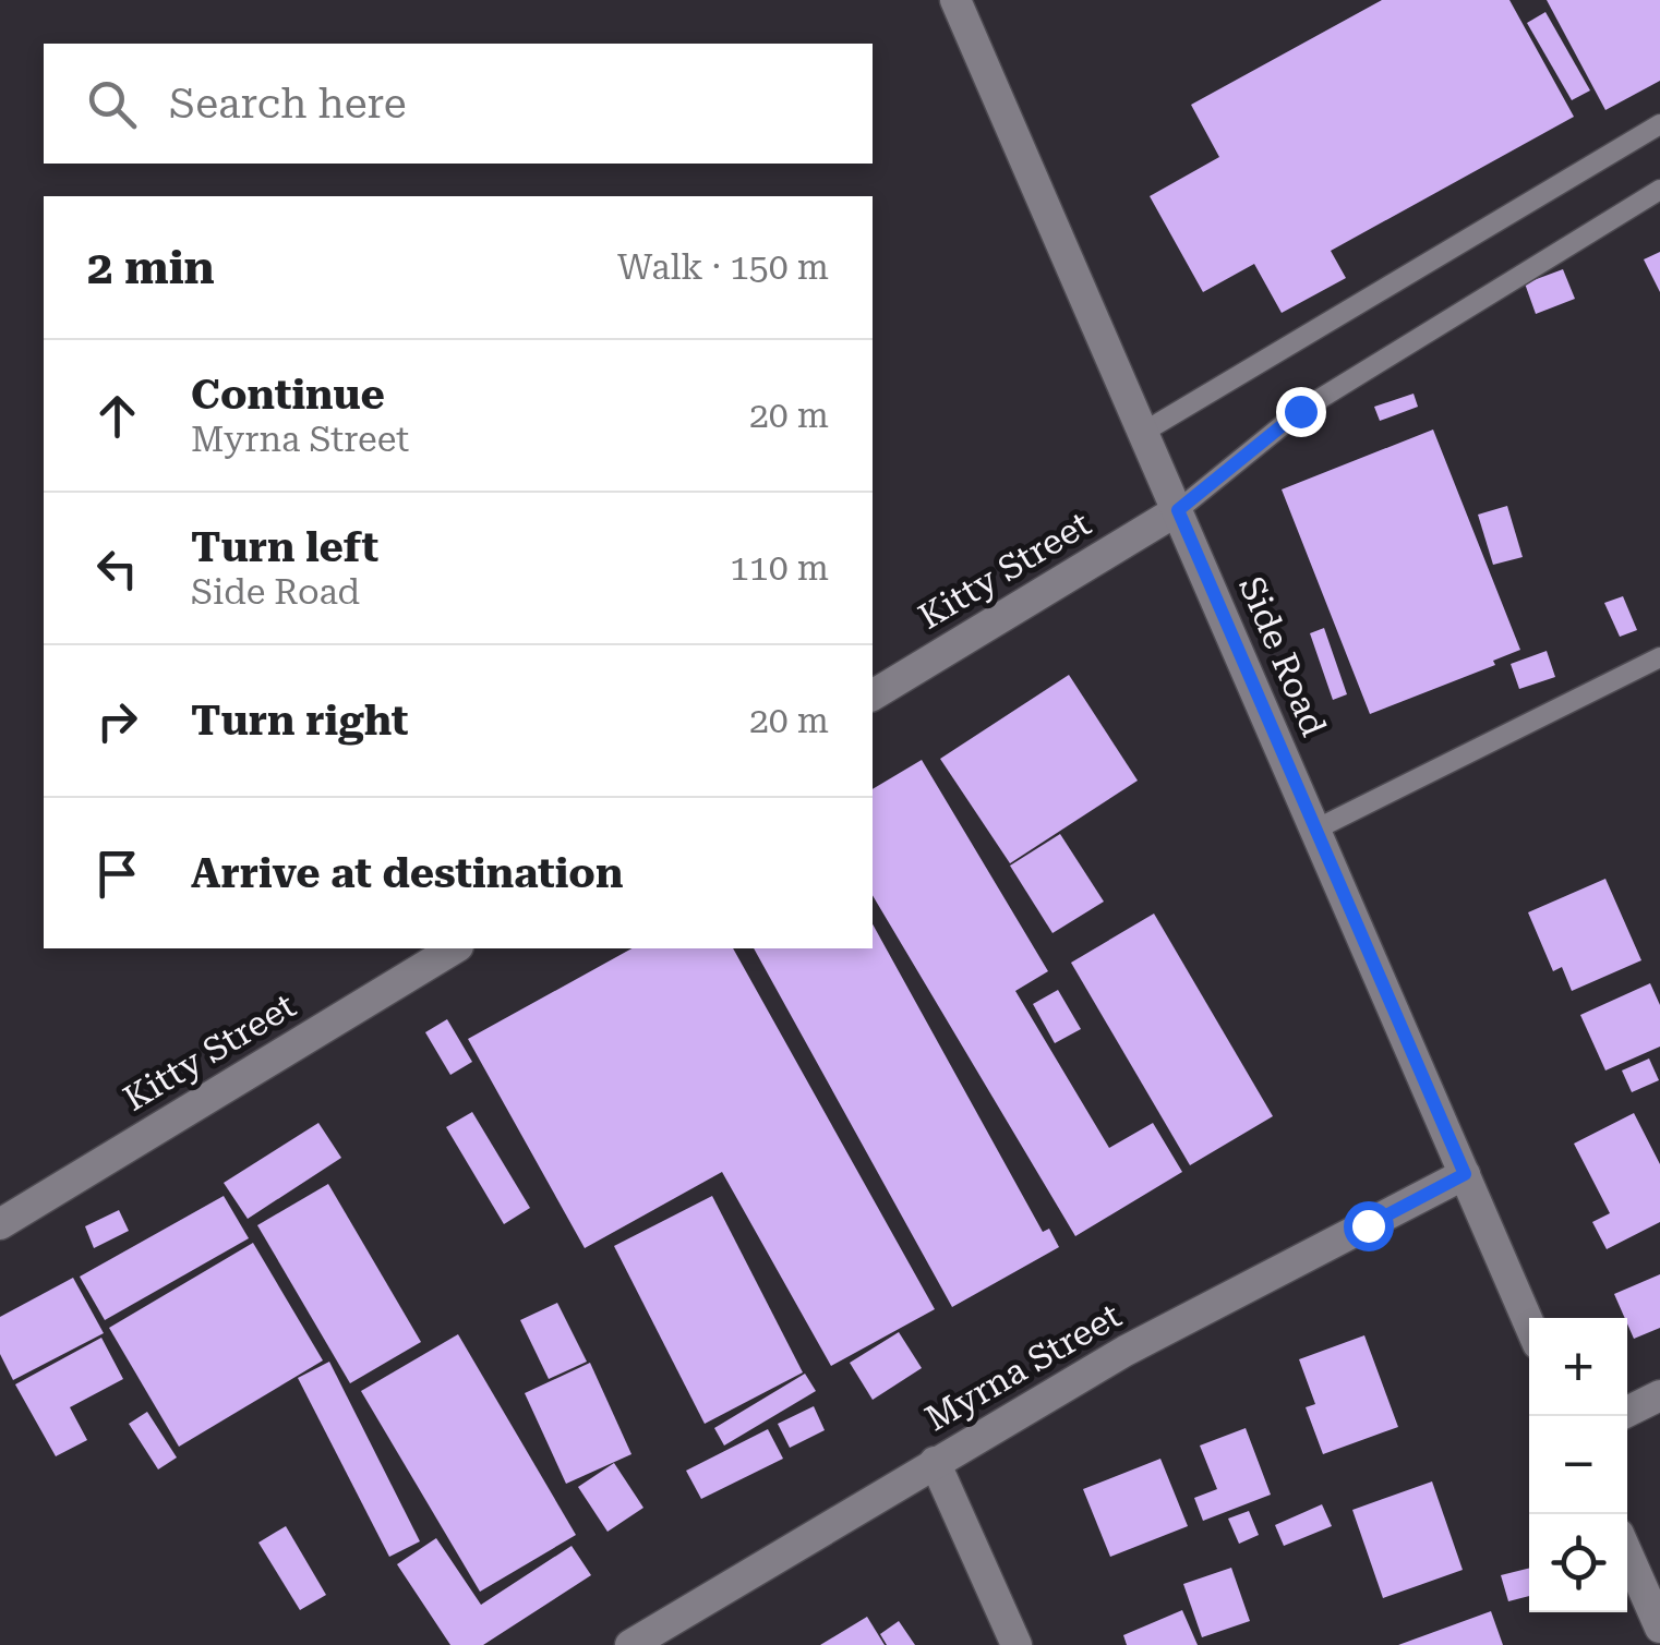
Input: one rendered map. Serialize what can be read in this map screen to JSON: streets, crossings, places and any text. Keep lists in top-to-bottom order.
{
  "streets": {
    "street": ["Kitty Street", "Side Road", "Myrna Street"]
  },
  "crossings": [
    ["Kitty Street", "Side Road"],
    ["Side Road", "Myrna Street"]
  ],
  "page": {
    "search": "Search here",
    "heading": ["2 min", "Walk · 150 m"],
    "list": [
      ["Continue", "Myrna Street", "20 m"],
      ["Turn left", "Side Road", "110 m"],
      ["Turn right", "20 m"],
      "Arrive at destination"
    ],
    "map_buttons": ["+", "−"]
  }
}
